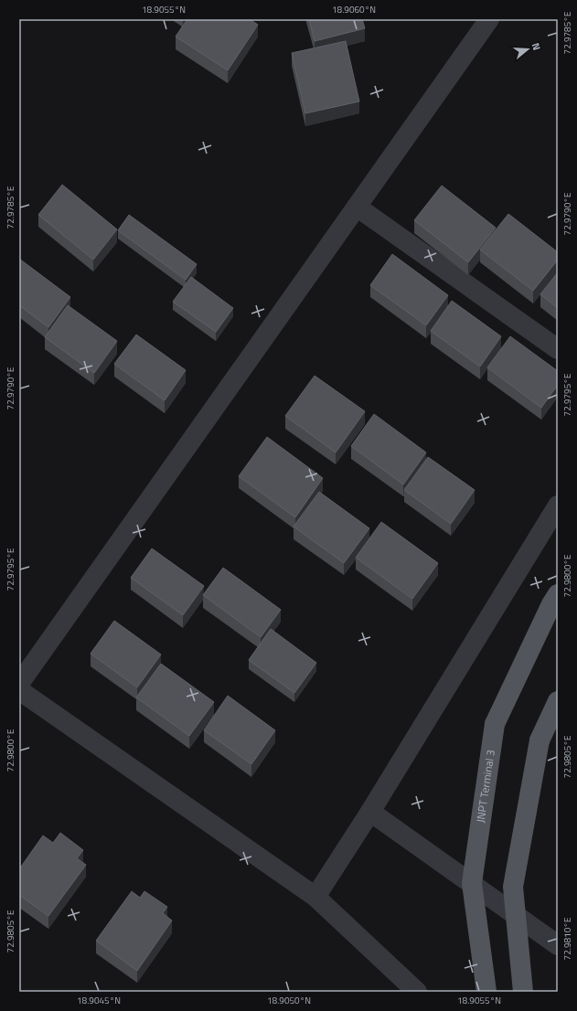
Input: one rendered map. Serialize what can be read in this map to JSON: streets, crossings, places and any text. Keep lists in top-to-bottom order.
{
  "streets": {
    "main road": ["JNPT Terminal 3"]
  },
  "north": "right",
  "coordinates": [
    "18.9055°N",
    "18.9060°N",
    "72.9785°E",
    "72.9790°E",
    "72.9795°E",
    "72.9800°E",
    "72.9805°E",
    "72.9810°E",
    "18.9045°N",
    "18.9050°N"
  ]
}
